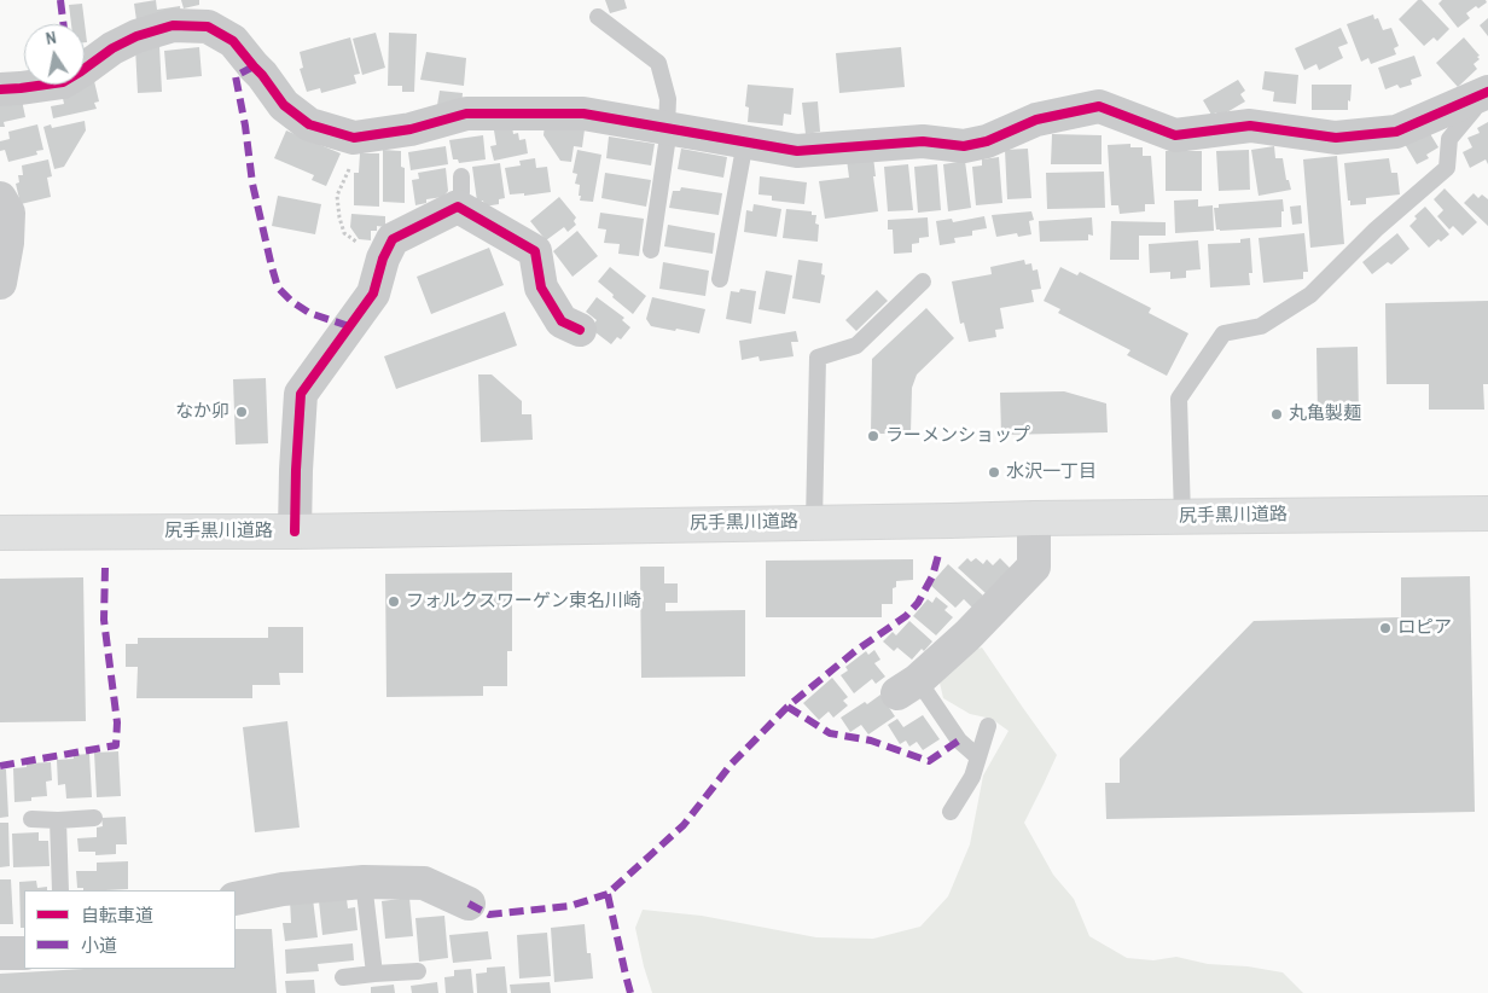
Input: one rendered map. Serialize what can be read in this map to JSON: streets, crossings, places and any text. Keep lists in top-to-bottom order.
{
  "streets": {
    "main road": ["尻手黒川道路"]
  },
  "places": [
    "なか卯",
    "丸亀製麺",
    "ラーメンショップ",
    "水沢一丁目",
    "フォルクスワーゲン東名川崎",
    "ロピア"
  ],
  "legend": ["自転車道", "小道"],
  "north": "top"
}
